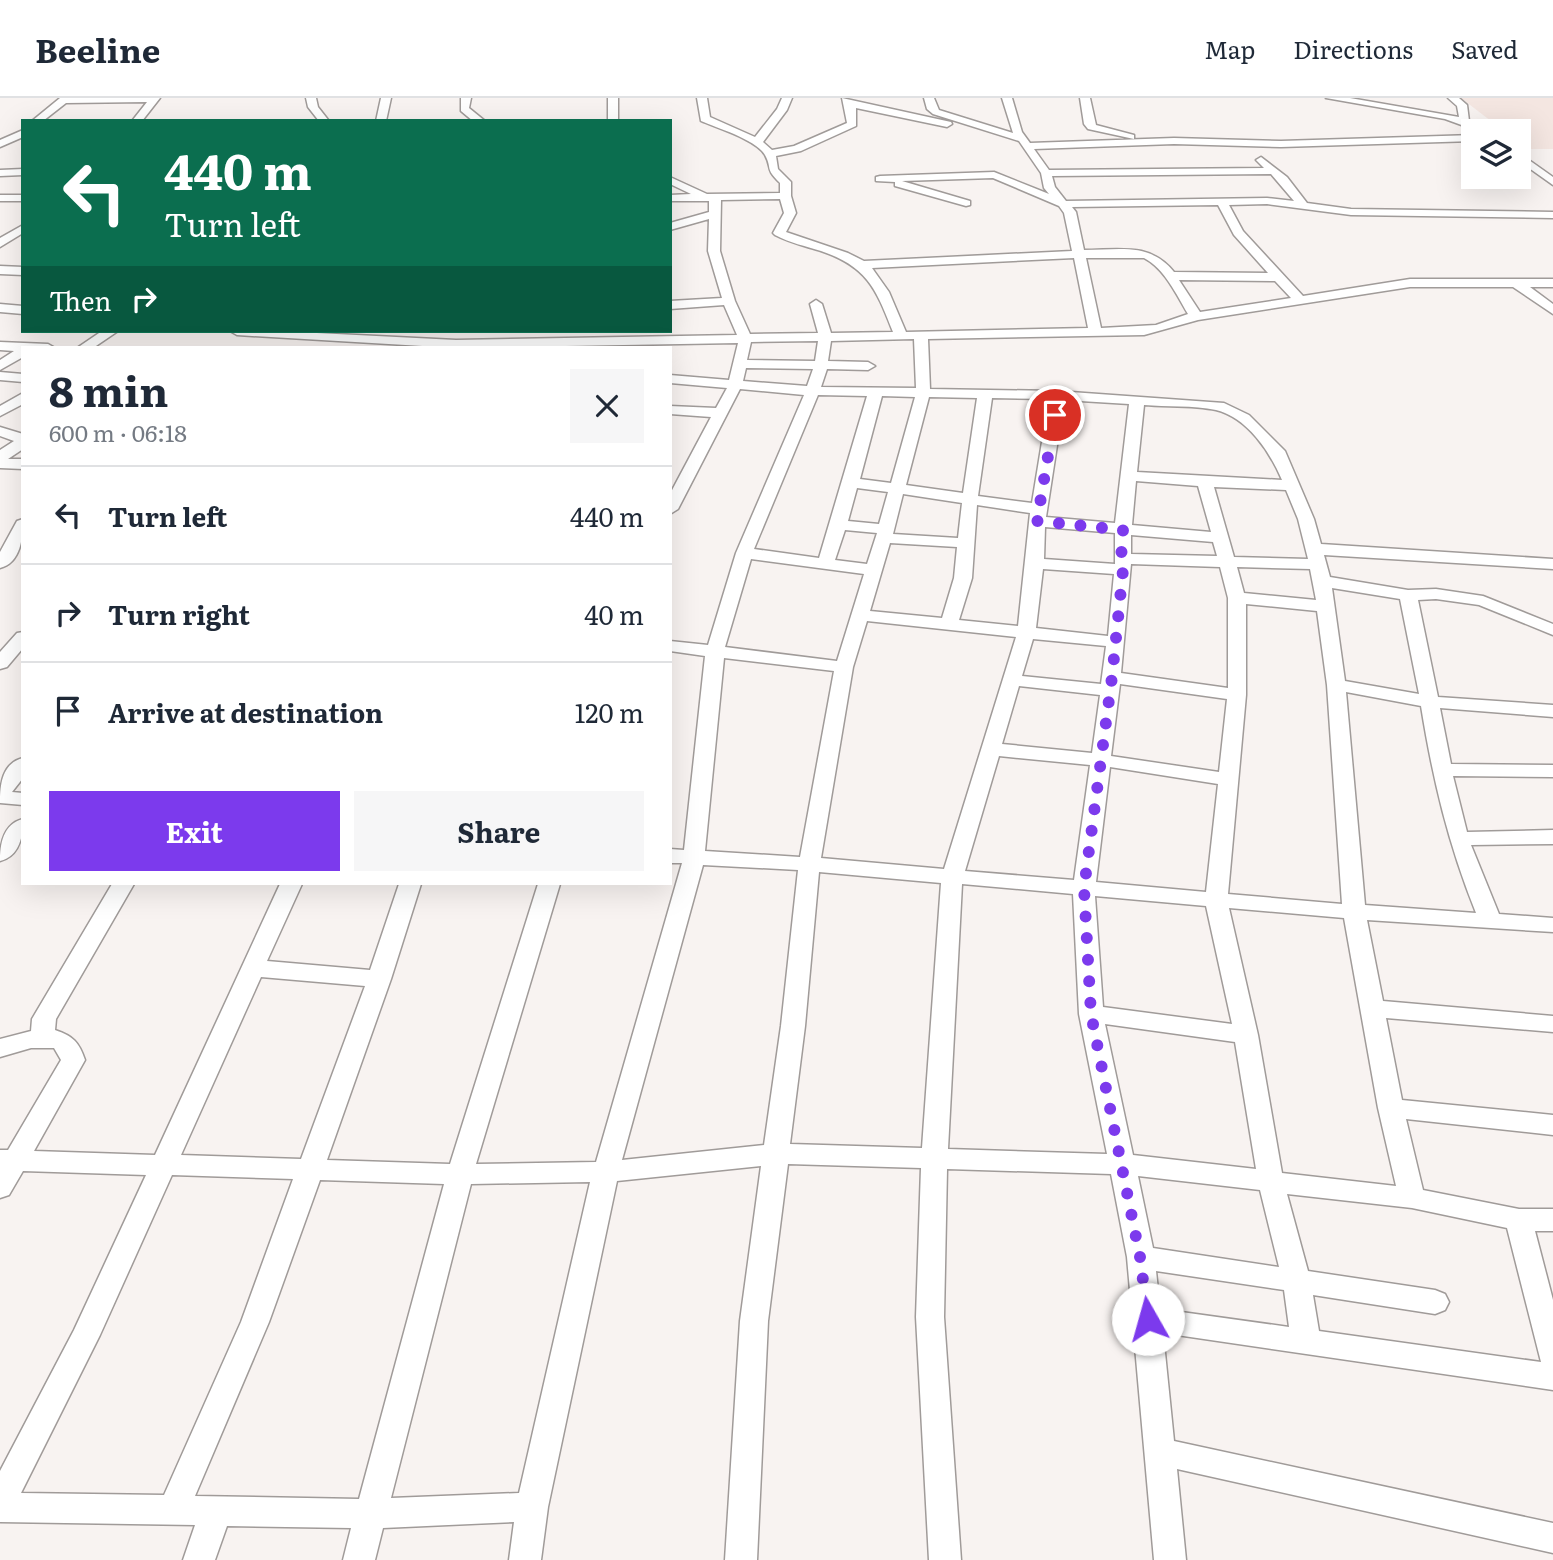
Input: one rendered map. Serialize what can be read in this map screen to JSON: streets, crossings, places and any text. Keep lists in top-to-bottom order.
{
  "page": {
    "header": "Beeline",
    "nav": ["Map", "Directions", "Saved"],
    "turn": ["440 m", "Turn left"],
    "then": "Then",
    "heading": ["8 min", "600 m · 06:18"],
    "list": [
      {
        "name": "Turn left",
        "value": "440 m"
      },
      {
        "name": "Turn right",
        "value": "40 m"
      },
      {
        "name": "Arrive at destination",
        "value": "120 m"
      }
    ],
    "buttons": ["Exit", "Share"]
  }
}
